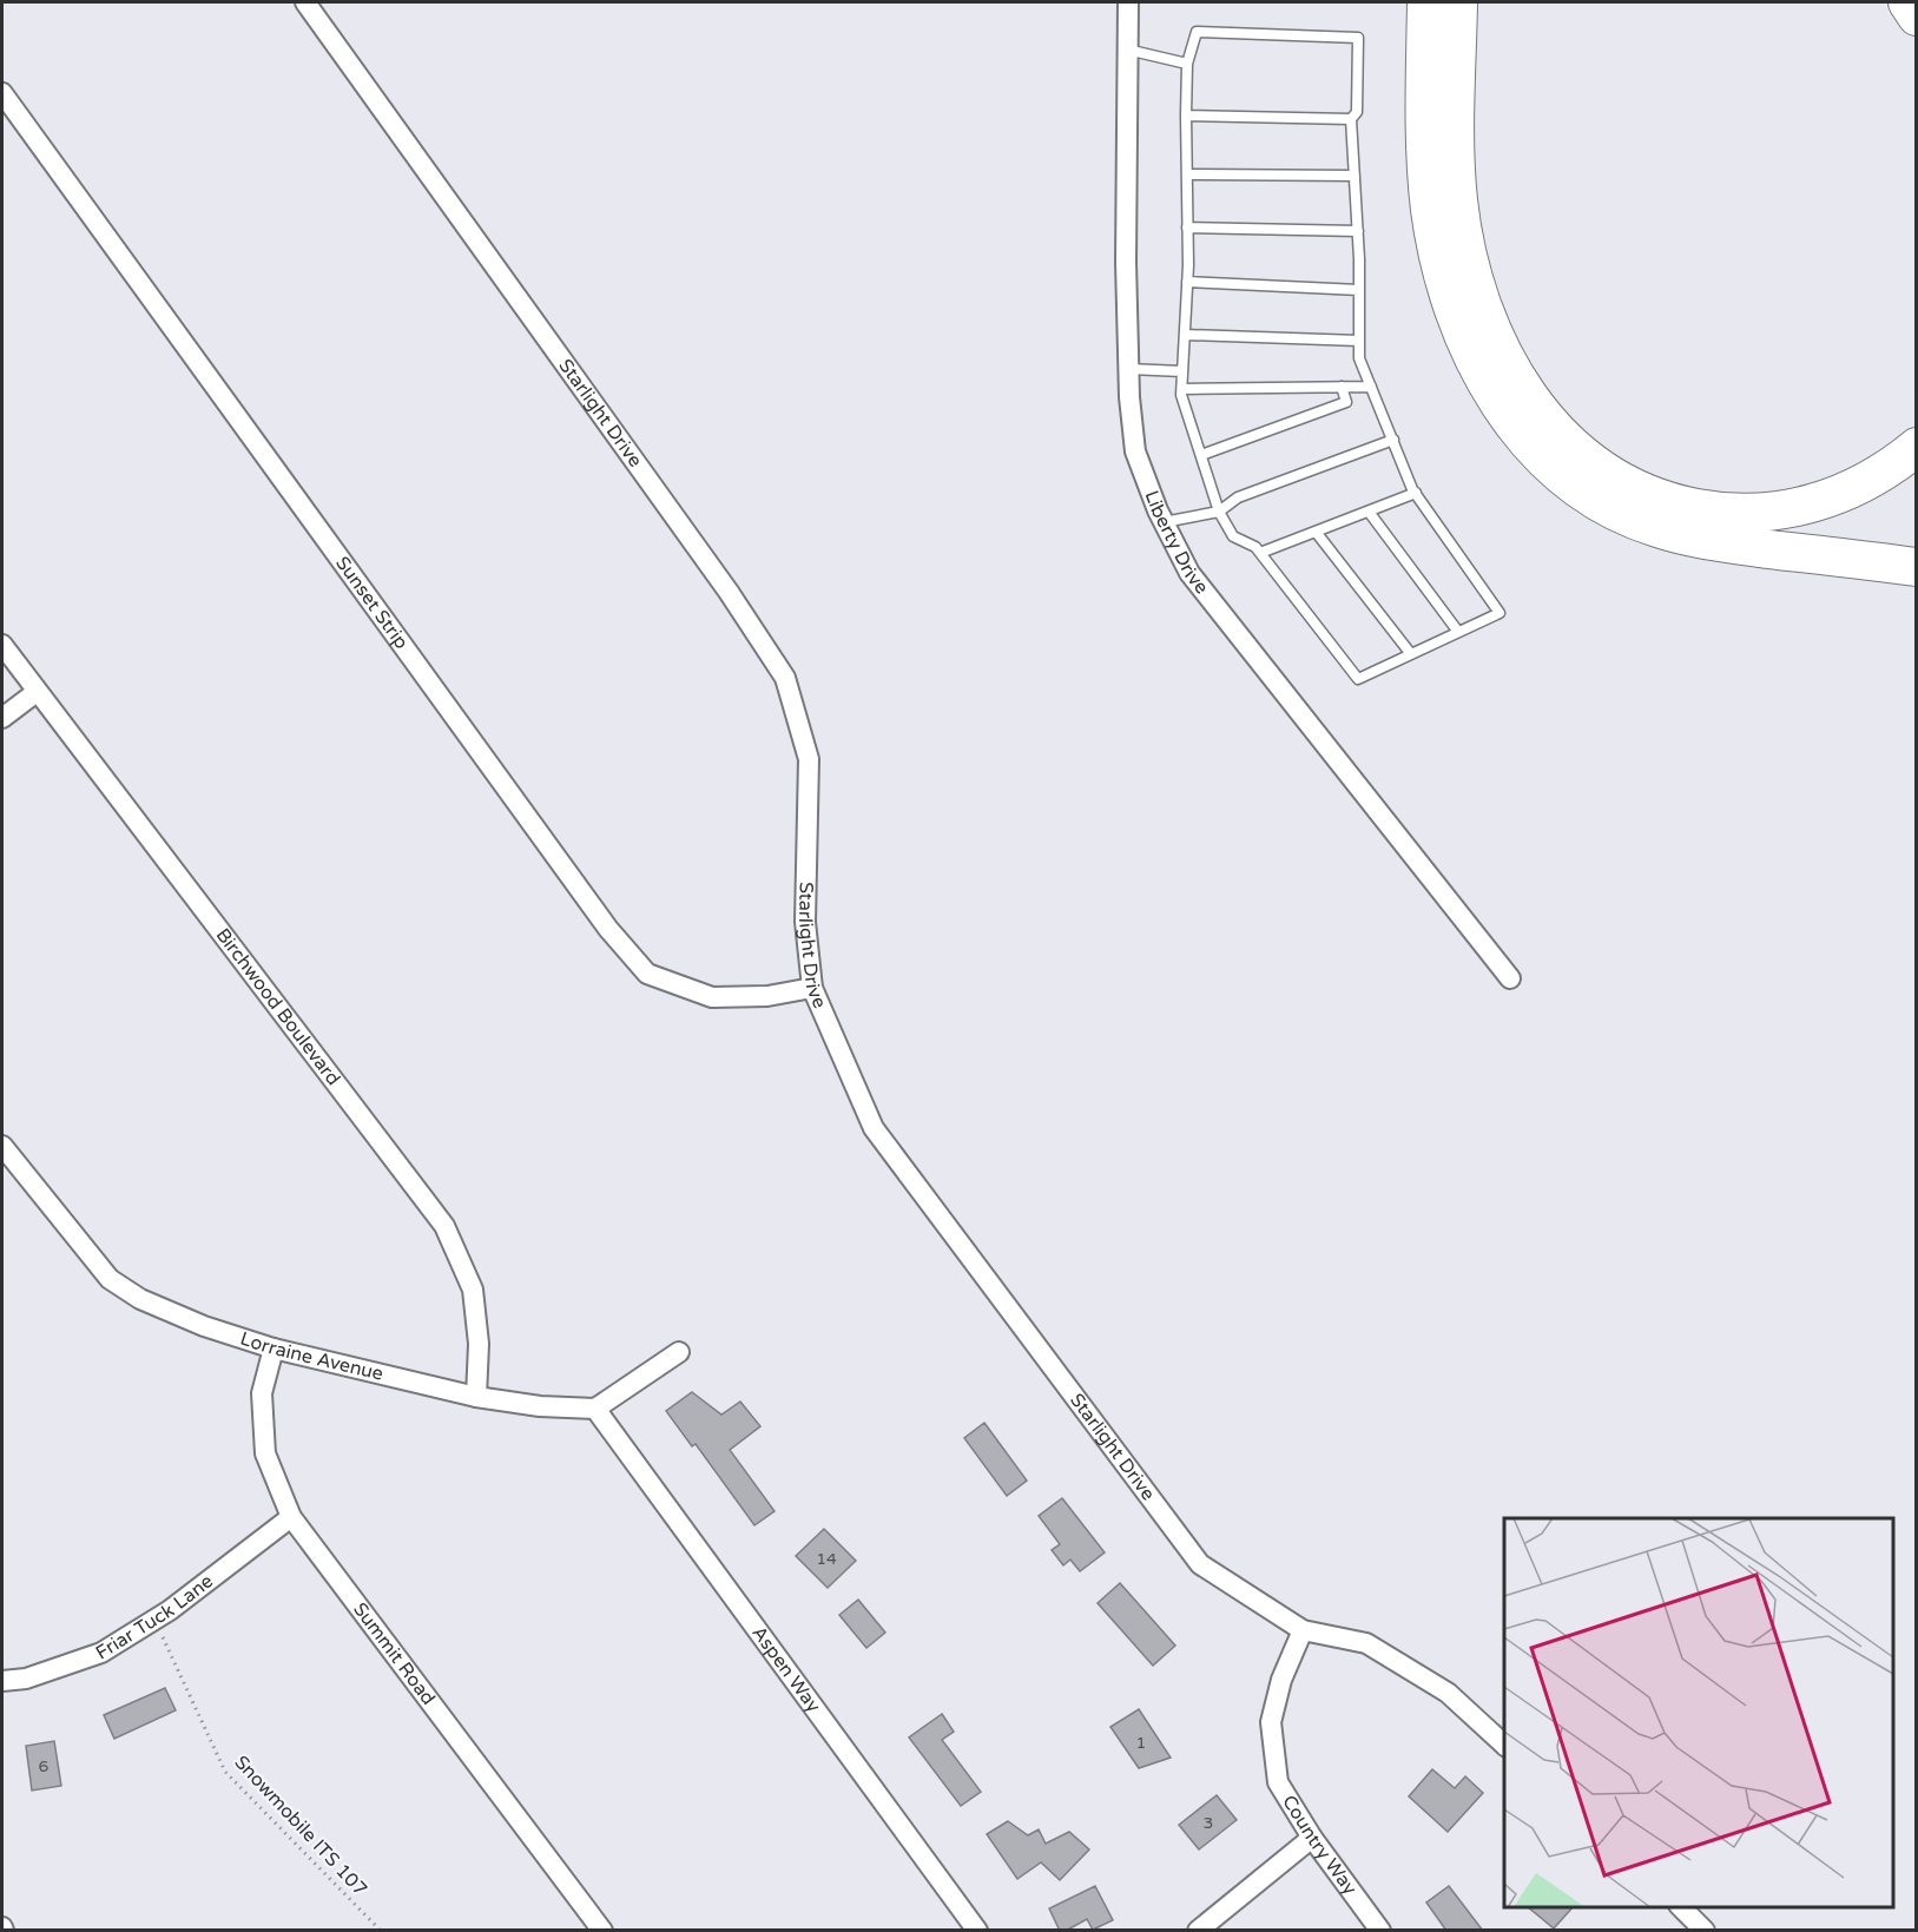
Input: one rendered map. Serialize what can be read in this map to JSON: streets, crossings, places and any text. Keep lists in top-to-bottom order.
{
  "streets": {
    "street": [
      "Starlight Drive",
      "Liberty Drive",
      "Sunset Strip",
      "Birchwood Boulevard",
      "Lorraine Avenue",
      "Friar Tuck Lane",
      "Summit Road",
      "Aspen Way",
      "Country Way"
    ],
    "path": ["Snowmobile ITS 107"]
  },
  "crossings": [
    ["Starlight Drive", "Sunset Strip"],
    ["Starlight Drive", "Country Way"],
    ["Birchwood Boulevard", "Lorraine Avenue"],
    ["Lorraine Avenue", "Summit Road"],
    ["Lorraine Avenue", "Aspen Way"],
    ["Friar Tuck Lane", "Summit Road"]
  ],
  "house_numbers": [
    "14",
    "1",
    "6",
    "3"
  ]
}
